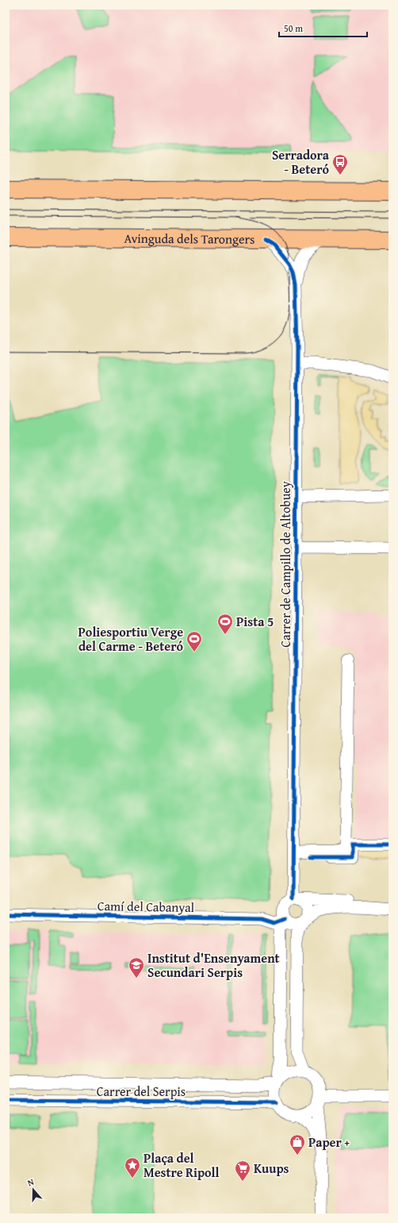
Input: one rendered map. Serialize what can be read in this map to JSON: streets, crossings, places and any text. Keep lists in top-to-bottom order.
{
  "streets": {
    "main road": ["Avinguda dels Tarongers"],
    "street": ["Carrer de Campillo de Altobuey", "Camí del Cabanyal", "Carrer del Serpis"]
  },
  "crossings": [
    ["Avinguda dels Tarongers", "Carrer de Campillo de Altobuey"],
    ["Carrer de Campillo de Altobuey", "Camí del Cabanyal"]
  ],
  "places": {
    "bus stop": ["Serradora - Beteró"],
    "sports": ["Pista 5", "Poliesportiu Verge del Carme - Beteró"],
    "school or university": ["Institut d'Ensenyament Secundari Serpis"],
    "shop": ["Paper +"],
    "place": ["Plaça del Mestre Ripoll"],
    "supermarket": ["Kuups"]
  },
  "scale_bar": "50 m",
  "north": "top"
}
